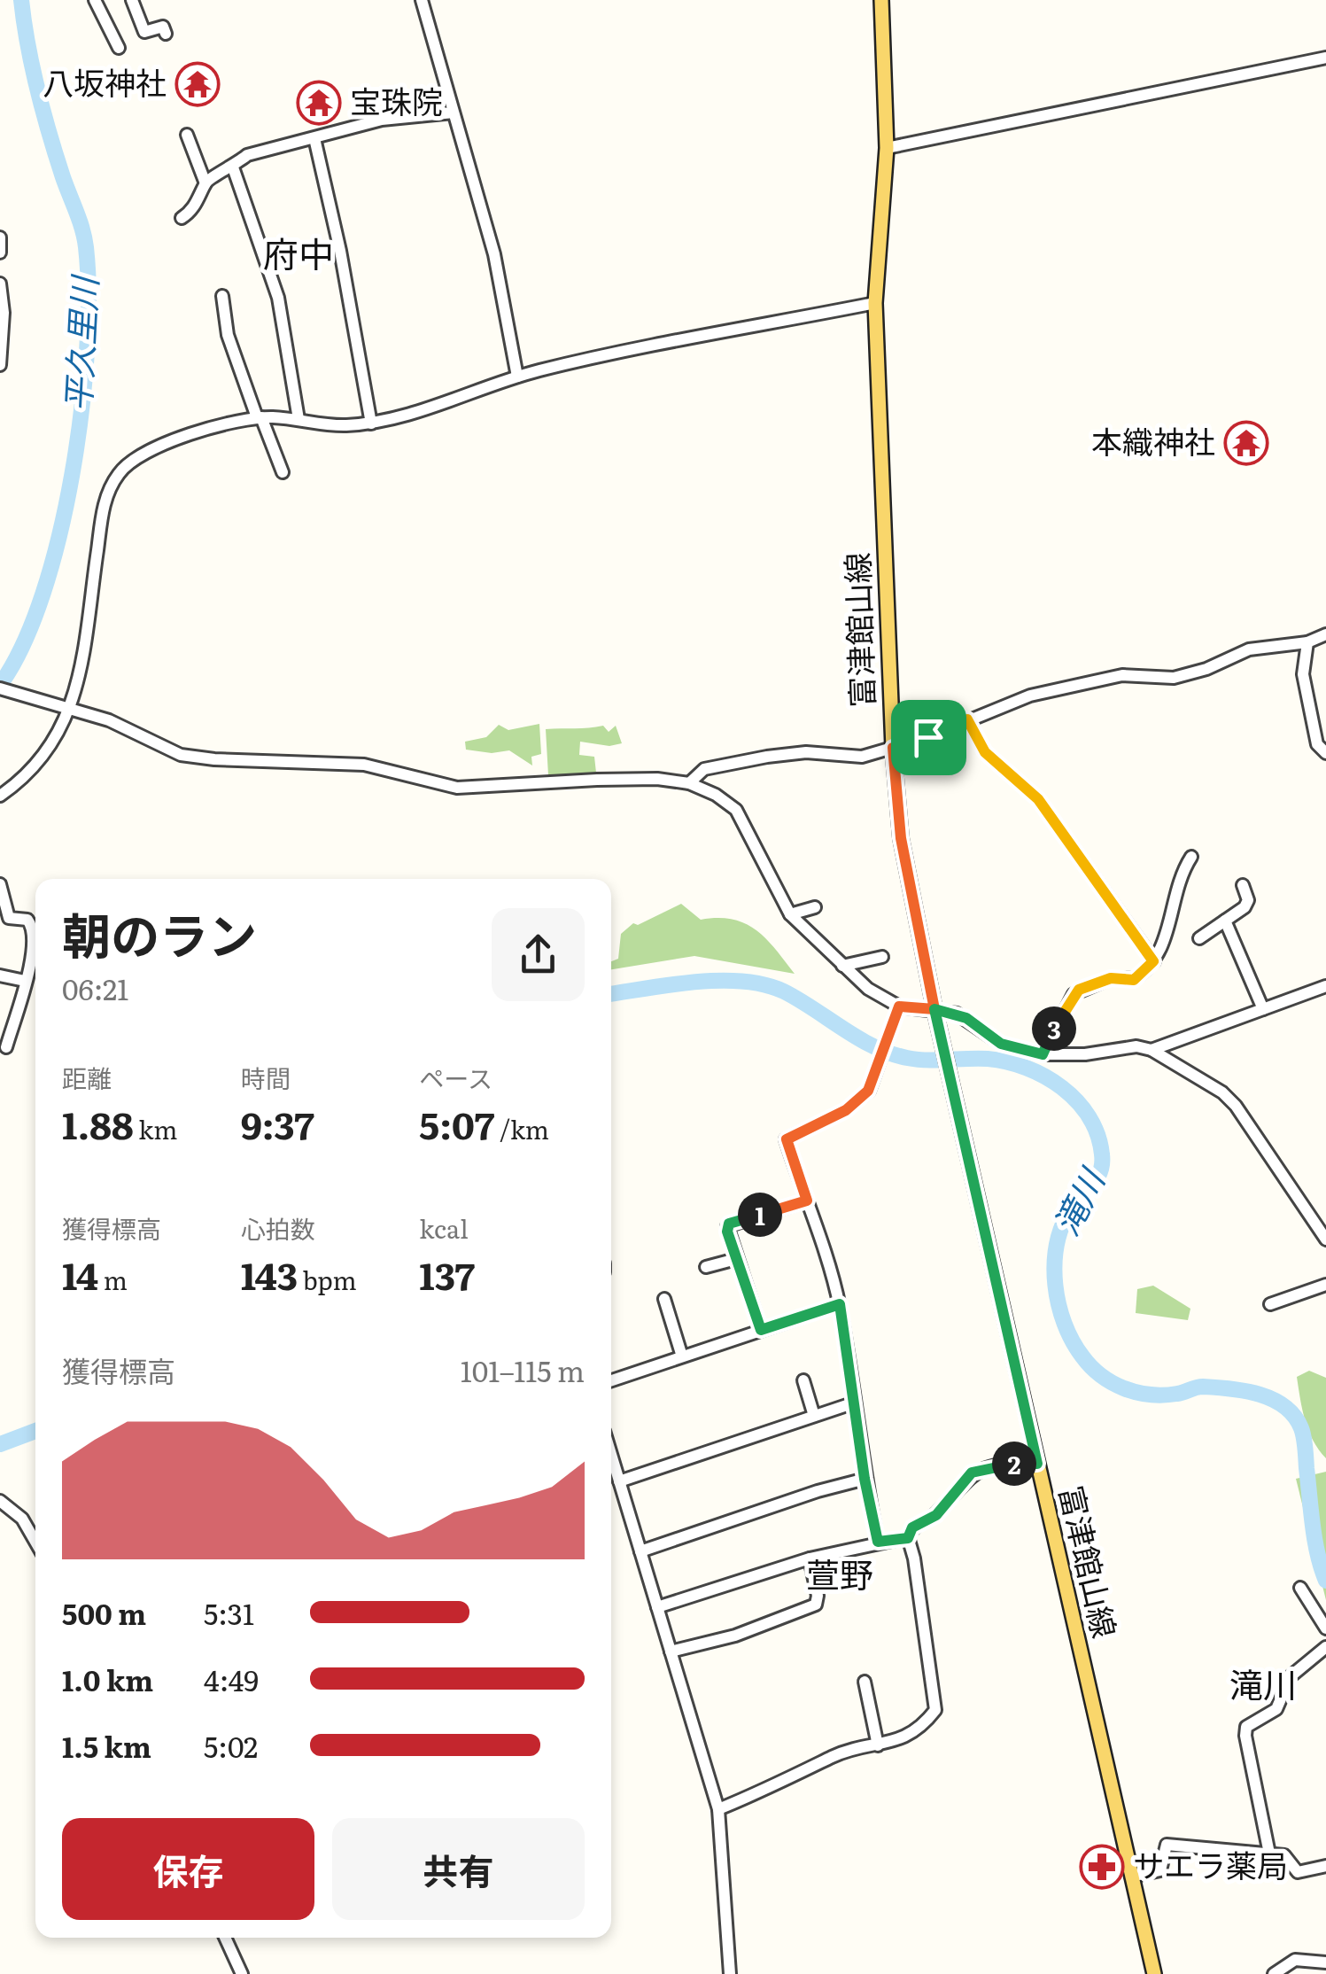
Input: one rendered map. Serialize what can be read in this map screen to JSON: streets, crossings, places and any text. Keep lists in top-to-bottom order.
{
  "streets": {
    "main road": ["富津館山線"]
  },
  "districts": ["府中", "萱野", "滝川"],
  "water": ["平久里川", "滝川"],
  "places": {
    "temple": ["八坂神社", "宝珠院", "本織神社"],
    "pharmacy": ["サエラ薬局"]
  },
  "page": {
    "heading": ["朝のラン", "06:21"],
    "pins": ["3", "1", "2"],
    "stats": [
      ["距離", "1.88 km"],
      ["時間", "9:37"],
      ["ペース", "5:07 /km"],
      ["獲得標高", "14 m"],
      ["心拍数", "143 bpm"],
      ["kcal", "137"]
    ],
    "chart": ["獲得標高", "101–115 m"],
    "list": [
      {
        "name": "500 m",
        "note": "5:31"
      },
      {
        "name": "1.0 km",
        "note": "4:49"
      },
      {
        "name": "1.5 km",
        "note": "5:02"
      }
    ],
    "buttons": ["保存", "共有"]
  }
}
